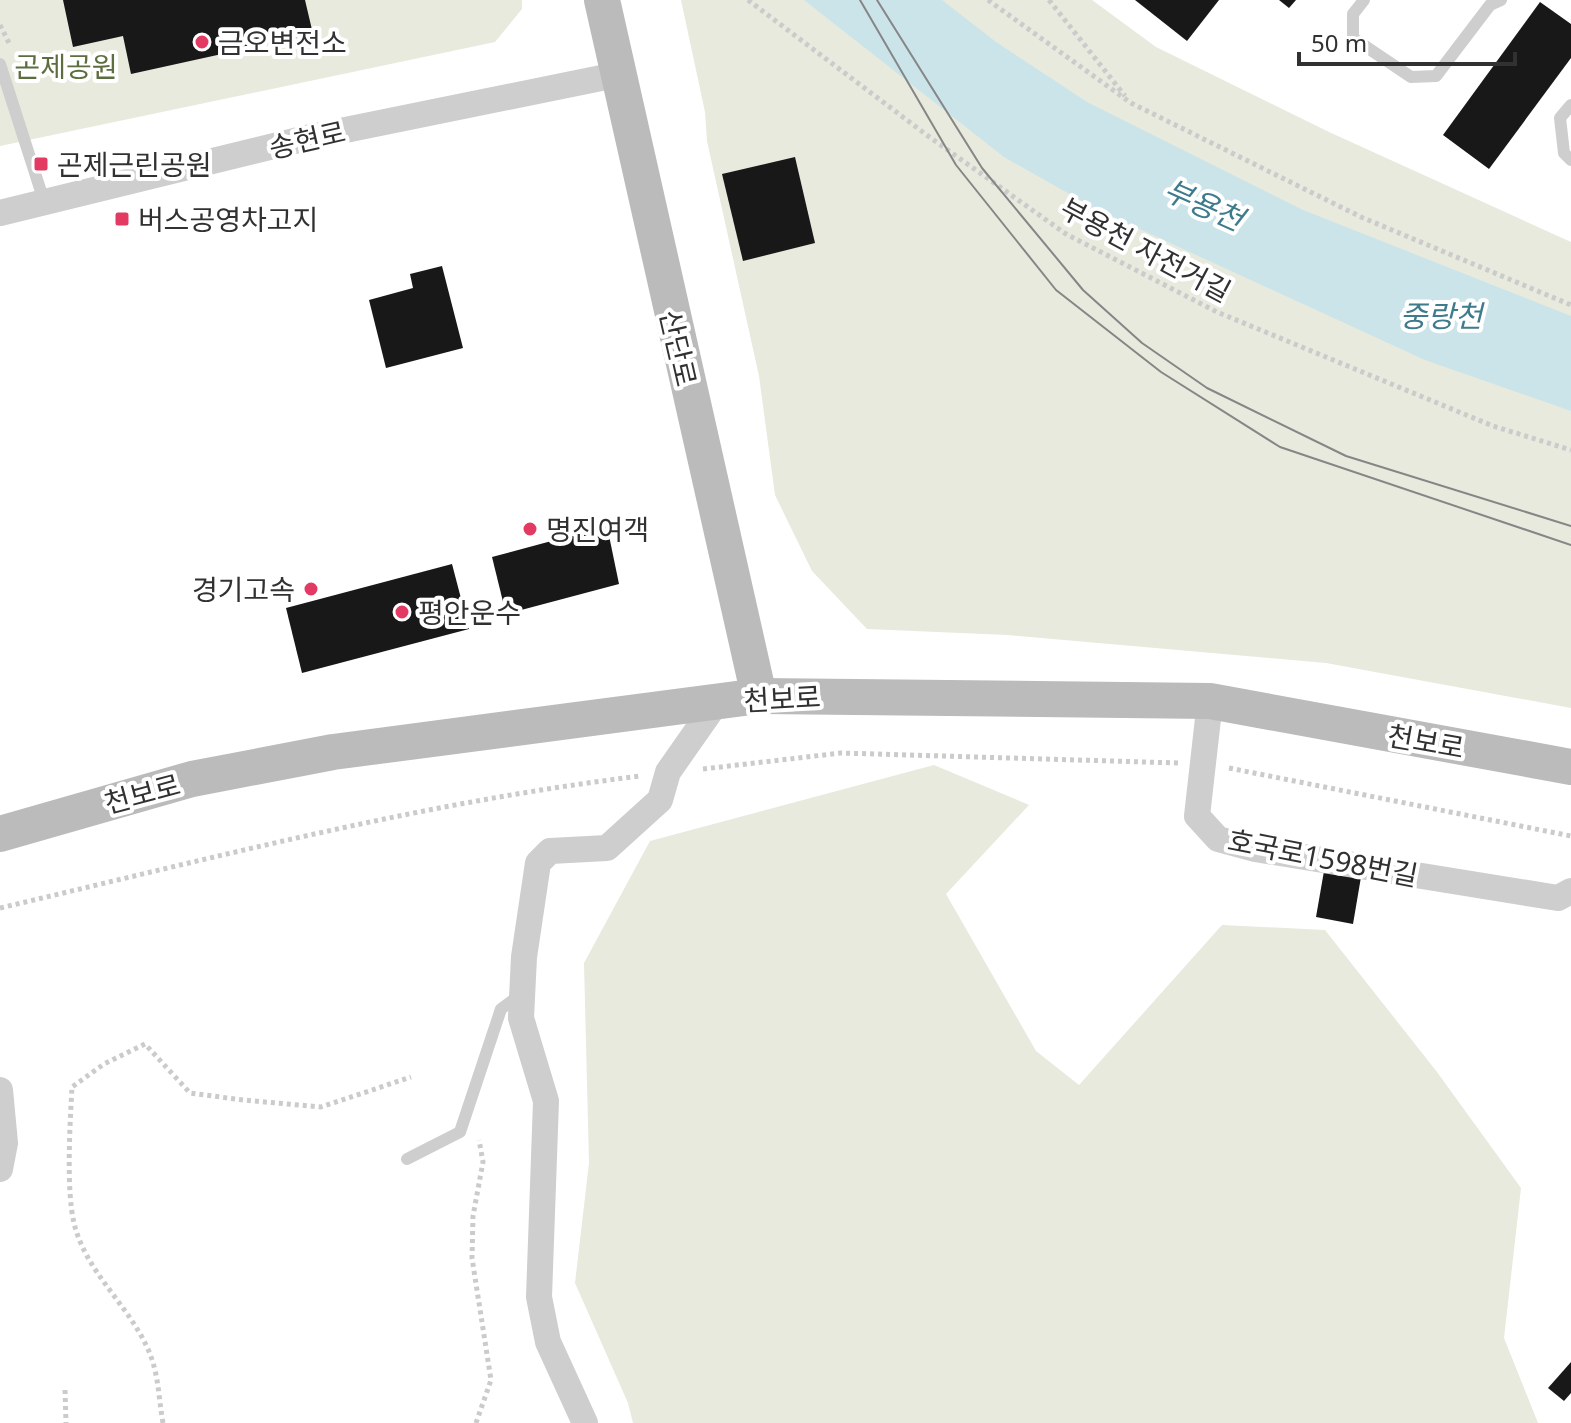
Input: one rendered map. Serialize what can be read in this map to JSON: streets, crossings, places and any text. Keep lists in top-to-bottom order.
{
  "streets": {
    "main road": ["산단로", "천보로"],
    "street": ["송현로", "호국로1598번길"],
    "path": ["부용천 자전거길"]
  },
  "crossings": [
    ["송현로", "산단로"],
    ["산단로", "천보로"],
    ["천보로", "호국로1598번길"]
  ],
  "water": ["부용천", "중랑천"],
  "parks": ["곤제공원"],
  "places": {
    "other": [
      "금오변전소",
      "명진여객",
      "경기고속",
      "평안운수"
    ],
    "transit": ["곤제근린공원", "버스공영차고지"]
  },
  "scale_bar": "50 m"
}
